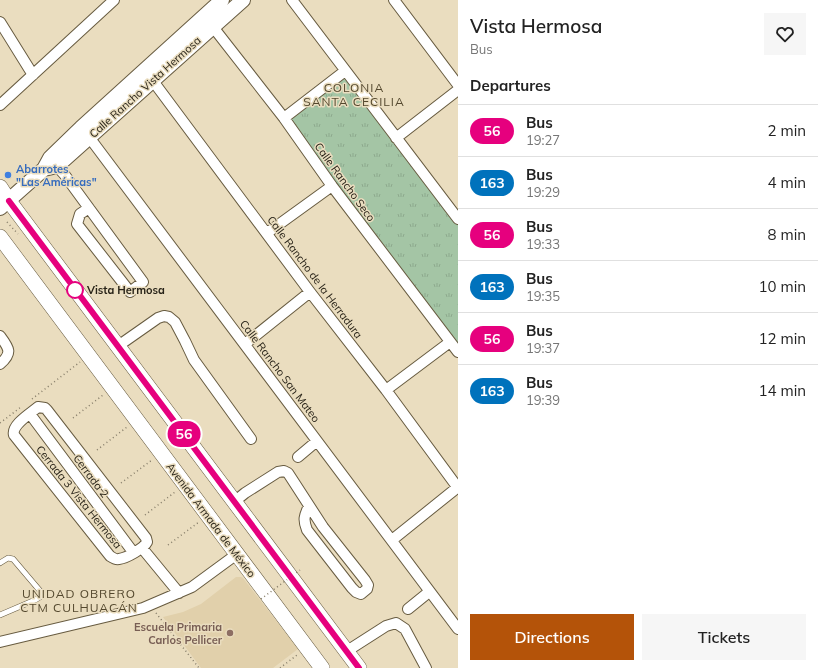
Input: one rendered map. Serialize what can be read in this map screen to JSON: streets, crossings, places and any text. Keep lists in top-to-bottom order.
{
  "streets": {
    "main road": ["Avenida Armada de México"],
    "street": [
      "Calle Rancho Vista Hermosa",
      "Calle Rancho Seco",
      "Calle Rancho de la Herradura",
      "Calle Rancho San Mateo",
      "Cerrada 2",
      "Cerrada 3 Vista Hermosa"
    ]
  },
  "crossings": [
    ["Calle Rancho Vista Hermosa", "Calle Rancho Seco"],
    ["Calle Rancho Vista Hermosa", "Calle Rancho de la Herradura"],
    ["Calle Rancho Vista Hermosa", "Calle Rancho San Mateo"],
    ["Cerrada 2", "Cerrada 3 Vista Hermosa"]
  ],
  "districts": ["COLONIA SANTA CECILIA", "UNIDAD OBRERO CTM CULHUACÁN"],
  "places": ["Abarrotes \"Las Américas\"", "Vista Hermosa", "Escuela Primaria Carlos Pellicer"],
  "lines": ["bus line 56"],
  "page": {
    "on_map": "56",
    "heading": [
      ["Vista Hermosa", "Bus"],
      "Departures"
    ],
    "list": [
      {
        "mark": "56",
        "name": "Bus",
        "note": "19:27",
        "value": "2 min"
      },
      {
        "mark": "163",
        "name": "Bus",
        "note": "19:29",
        "value": "4 min"
      },
      {
        "mark": "56",
        "name": "Bus",
        "note": "19:33",
        "value": "8 min"
      },
      {
        "mark": "163",
        "name": "Bus",
        "note": "19:35",
        "value": "10 min"
      },
      {
        "mark": "56",
        "name": "Bus",
        "note": "19:37",
        "value": "12 min"
      },
      {
        "mark": "163",
        "name": "Bus",
        "note": "19:39",
        "value": "14 min"
      }
    ],
    "buttons": ["Directions", "Tickets"]
  }
}
